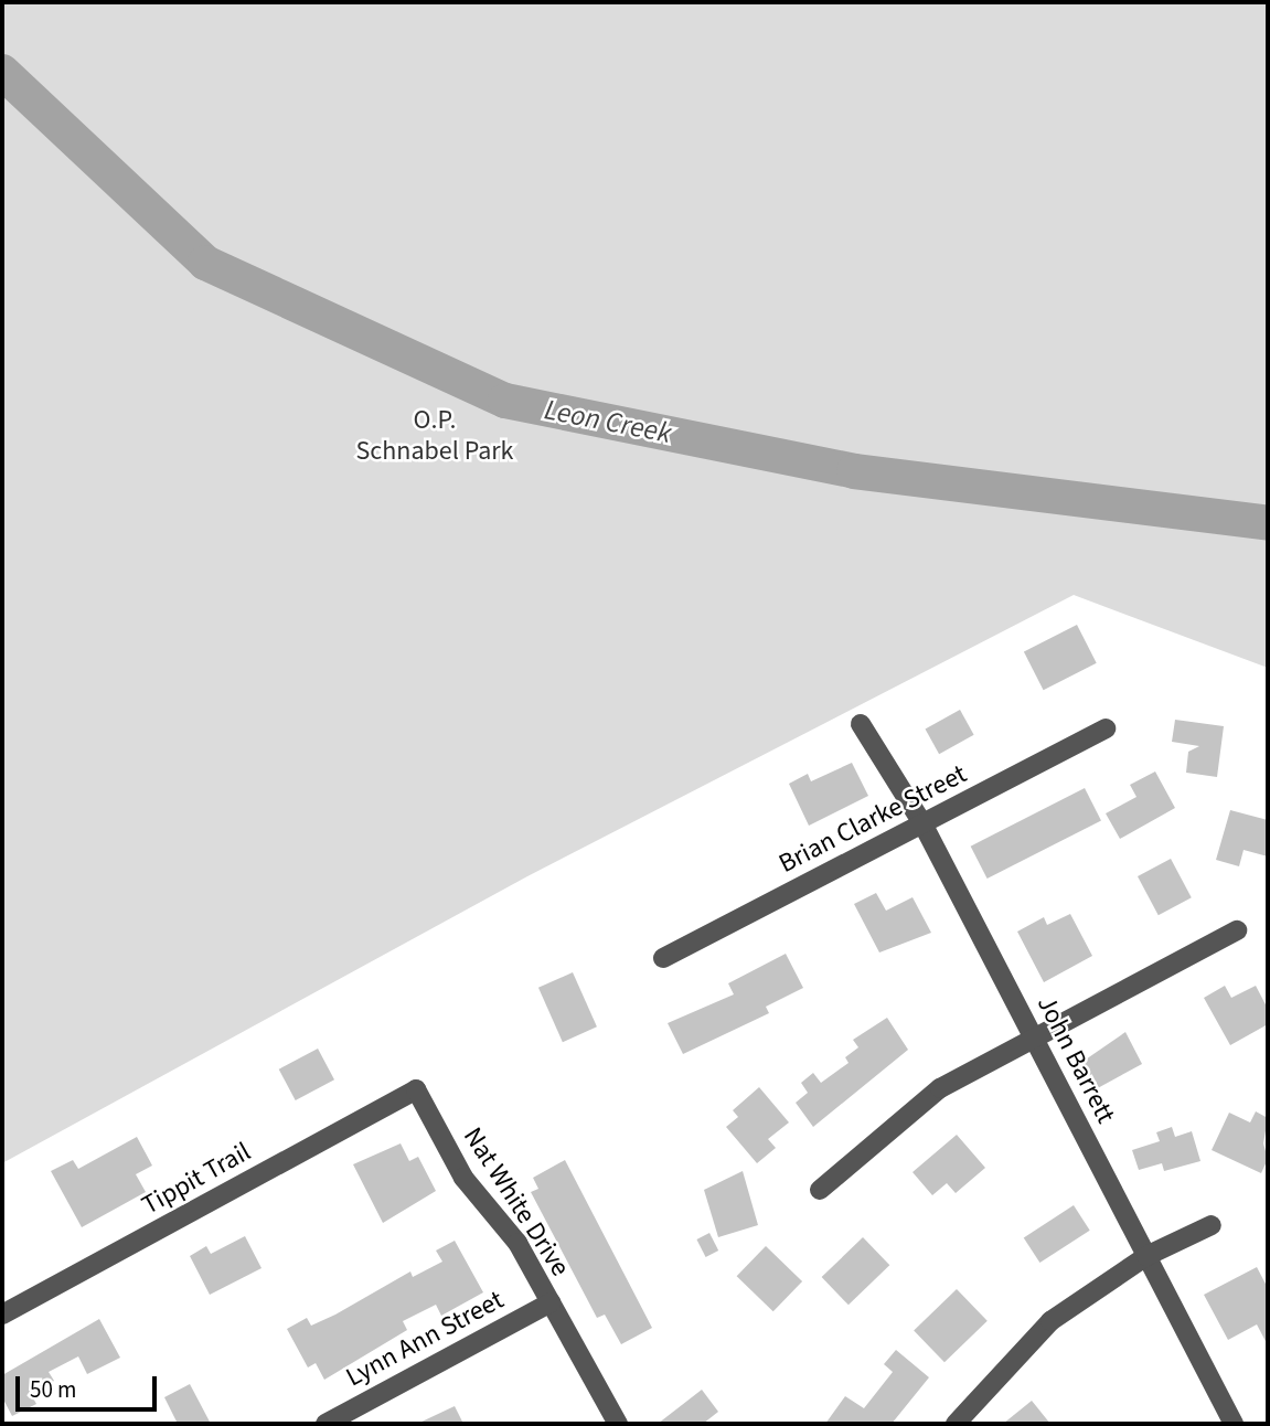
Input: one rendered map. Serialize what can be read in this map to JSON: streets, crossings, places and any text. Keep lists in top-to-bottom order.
{
  "streets": {
    "street": [
      "Brian Clarke Street",
      "John Barrett",
      "Tippit Trail",
      "Nat White Drive",
      "Lynn Ann Street"
    ]
  },
  "crossings": [
    ["Brian Clarke Street", "John Barrett"],
    ["Tippit Trail", "Nat White Drive"],
    ["Nat White Drive", "Lynn Ann Street"]
  ],
  "water": ["Leon Creek"],
  "parks": ["O.P. Schnabel Park"],
  "scale_bar": "50 m"
}
